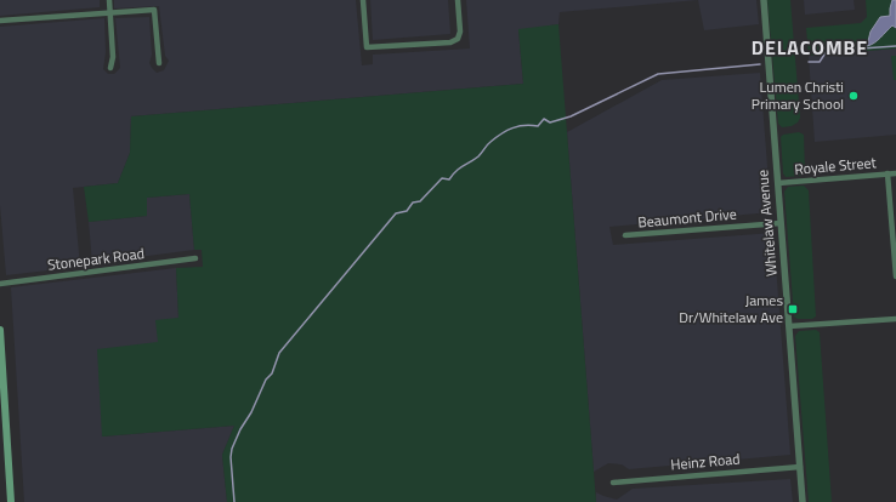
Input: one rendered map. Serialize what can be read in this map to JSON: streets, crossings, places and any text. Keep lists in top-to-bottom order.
{
  "streets": {
    "street": [
      "Royale Street",
      "Beaumont Drive",
      "Whitelaw Avenue",
      "Stonepark Road",
      "Heinz Road"
    ]
  },
  "crossings": [
    ["Royale Street", "Whitelaw Avenue"],
    ["Beaumont Drive", "Whitelaw Avenue"],
    ["Whitelaw Avenue", "Heinz Road"]
  ],
  "districts": ["DELACOMBE"],
  "places": {
    "other": ["Lumen Christi Primary School"],
    "transit": ["James Dr/Whitelaw Ave"]
  }
}
